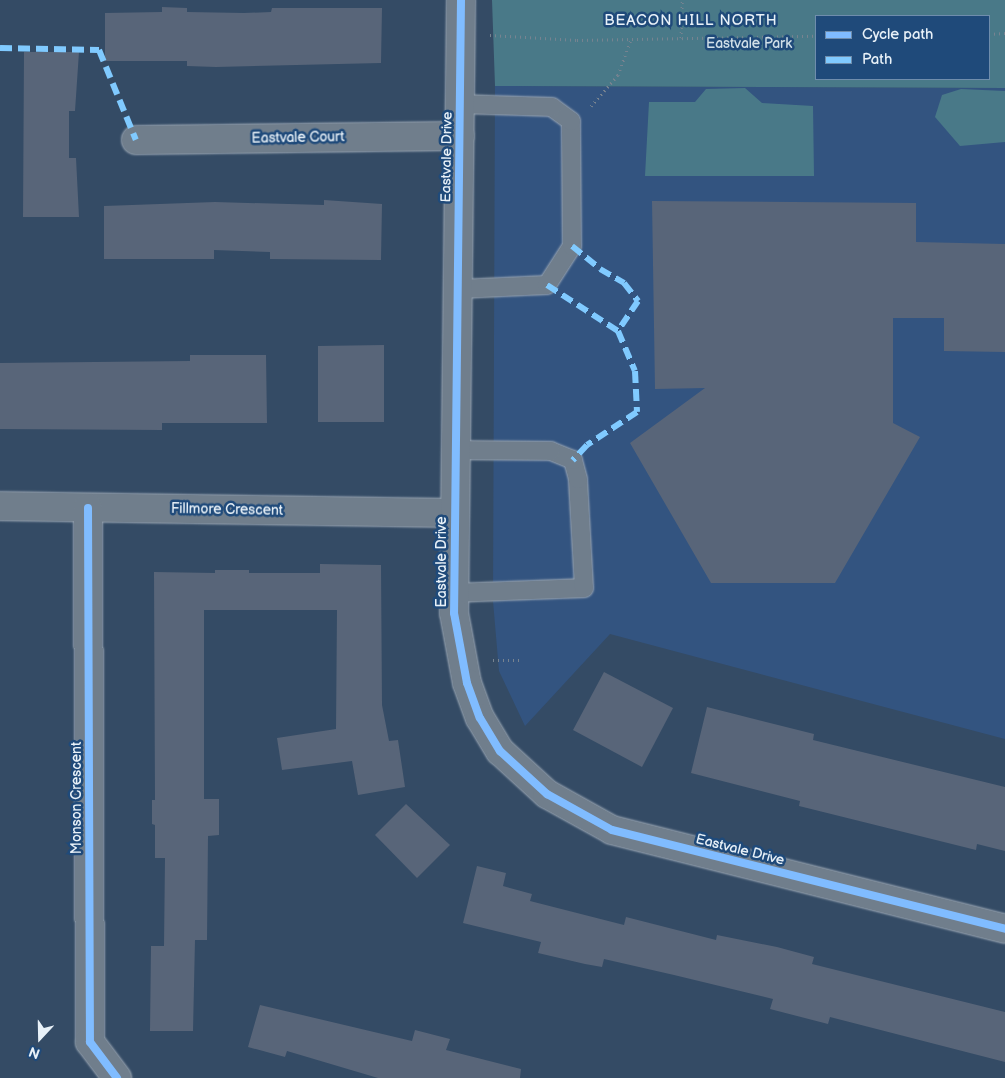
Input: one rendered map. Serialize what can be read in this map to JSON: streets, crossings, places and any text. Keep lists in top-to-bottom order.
{
  "streets": {
    "street": [
      "Eastvale Court",
      "Eastvale Drive",
      "Fillmore Crescent",
      "Monson Crescent"
    ]
  },
  "crossings": [
    ["Eastvale Court", "Eastvale Drive"],
    ["Eastvale Drive", "Fillmore Crescent"],
    ["Fillmore Crescent", "Monson Crescent"]
  ],
  "districts": ["BEACON HILL NORTH"],
  "parks": ["Eastvale Park"],
  "legend": ["Cycle path", "Path"],
  "north": "bottom"
}
